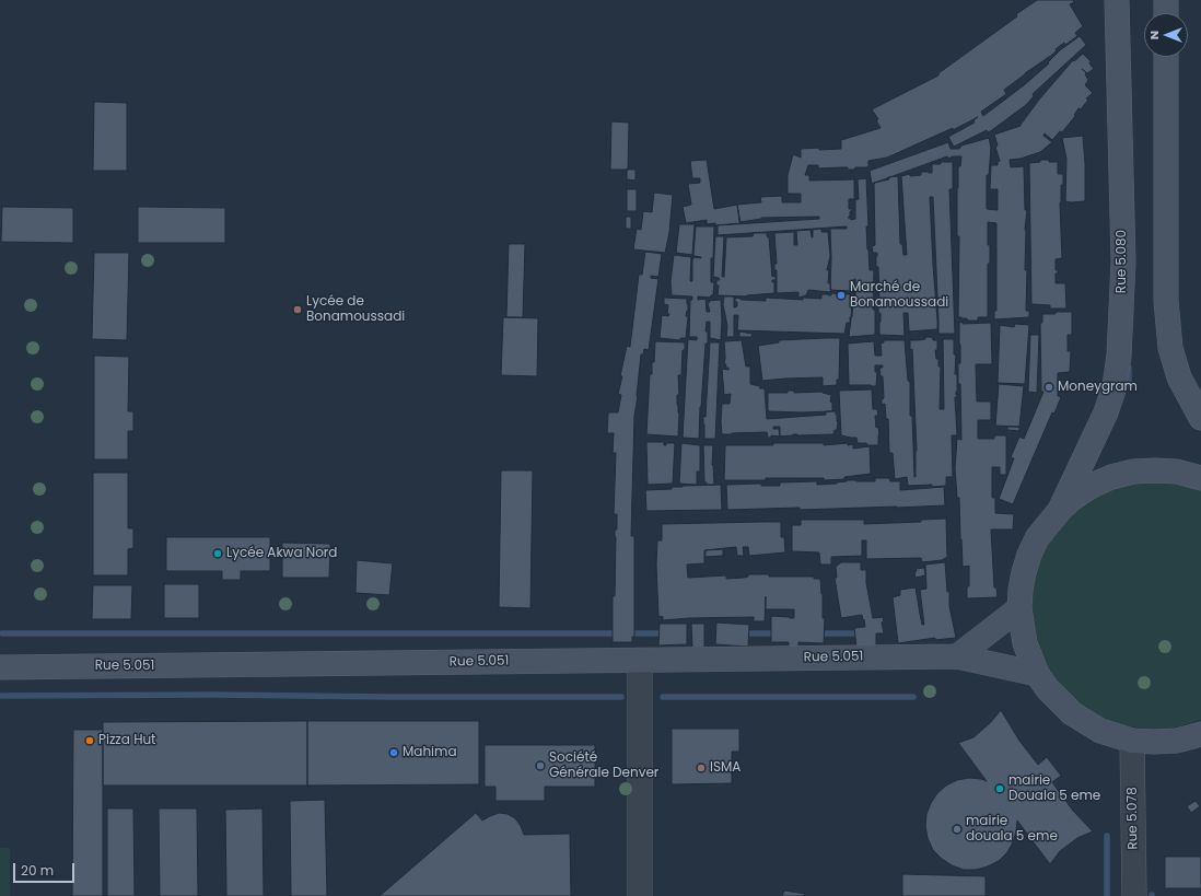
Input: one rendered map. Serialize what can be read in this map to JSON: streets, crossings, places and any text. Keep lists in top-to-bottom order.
{
  "streets": {
    "main road": ["Rue 5.080", "Rue 5.051"],
    "street": ["Rue 5.078"]
  },
  "places": [
    "Marché de Bonamoussadi",
    "Lycée de Bonamoussadi",
    "Moneygram",
    "Lycée Akwa Nord",
    "Pizza Hut",
    "Mahima",
    "Société Générale Denver",
    "ISMA",
    "mairie Douala 5 eme",
    "mairie douala 5 eme"
  ],
  "scale_bar": "20 m",
  "north": "left"
}
